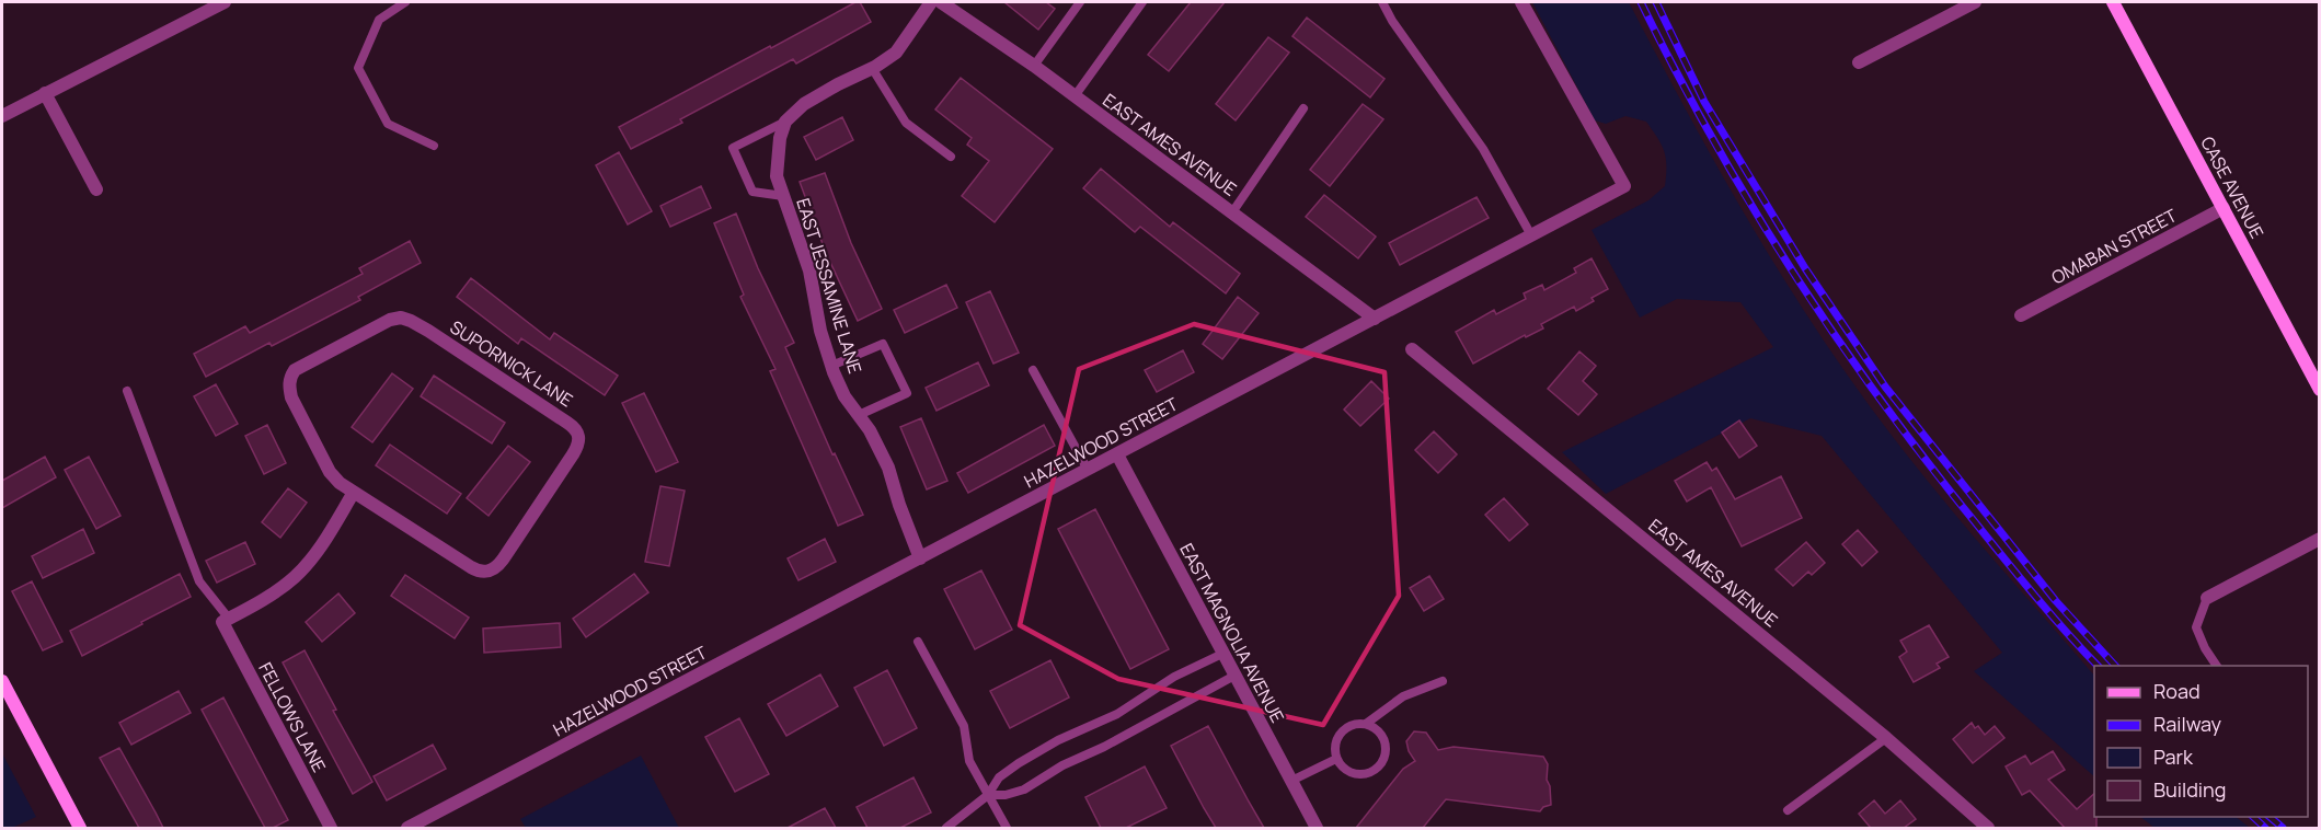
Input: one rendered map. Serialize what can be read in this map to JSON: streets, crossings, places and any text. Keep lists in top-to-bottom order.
{
  "streets": {
    "street": [
      "EAST AMES AVENUE",
      "CASE AVENUE",
      "OMABAN STREET",
      "EAST JESSAMINE LANE",
      "SUPORNICK LANE",
      "HAZELWOOD STREET",
      "EAST MAGNOLIA AVENUE",
      "FELLOWS LANE"
    ]
  },
  "crossings": [
    ["EAST AMES AVENUE", "HAZELWOOD STREET"],
    ["CASE AVENUE", "OMABAN STREET"],
    ["EAST JESSAMINE LANE", "HAZELWOOD STREET"],
    ["HAZELWOOD STREET", "EAST MAGNOLIA AVENUE"]
  ],
  "legend": [
    "Road",
    "Railway",
    "Park",
    "Building"
  ]
}
